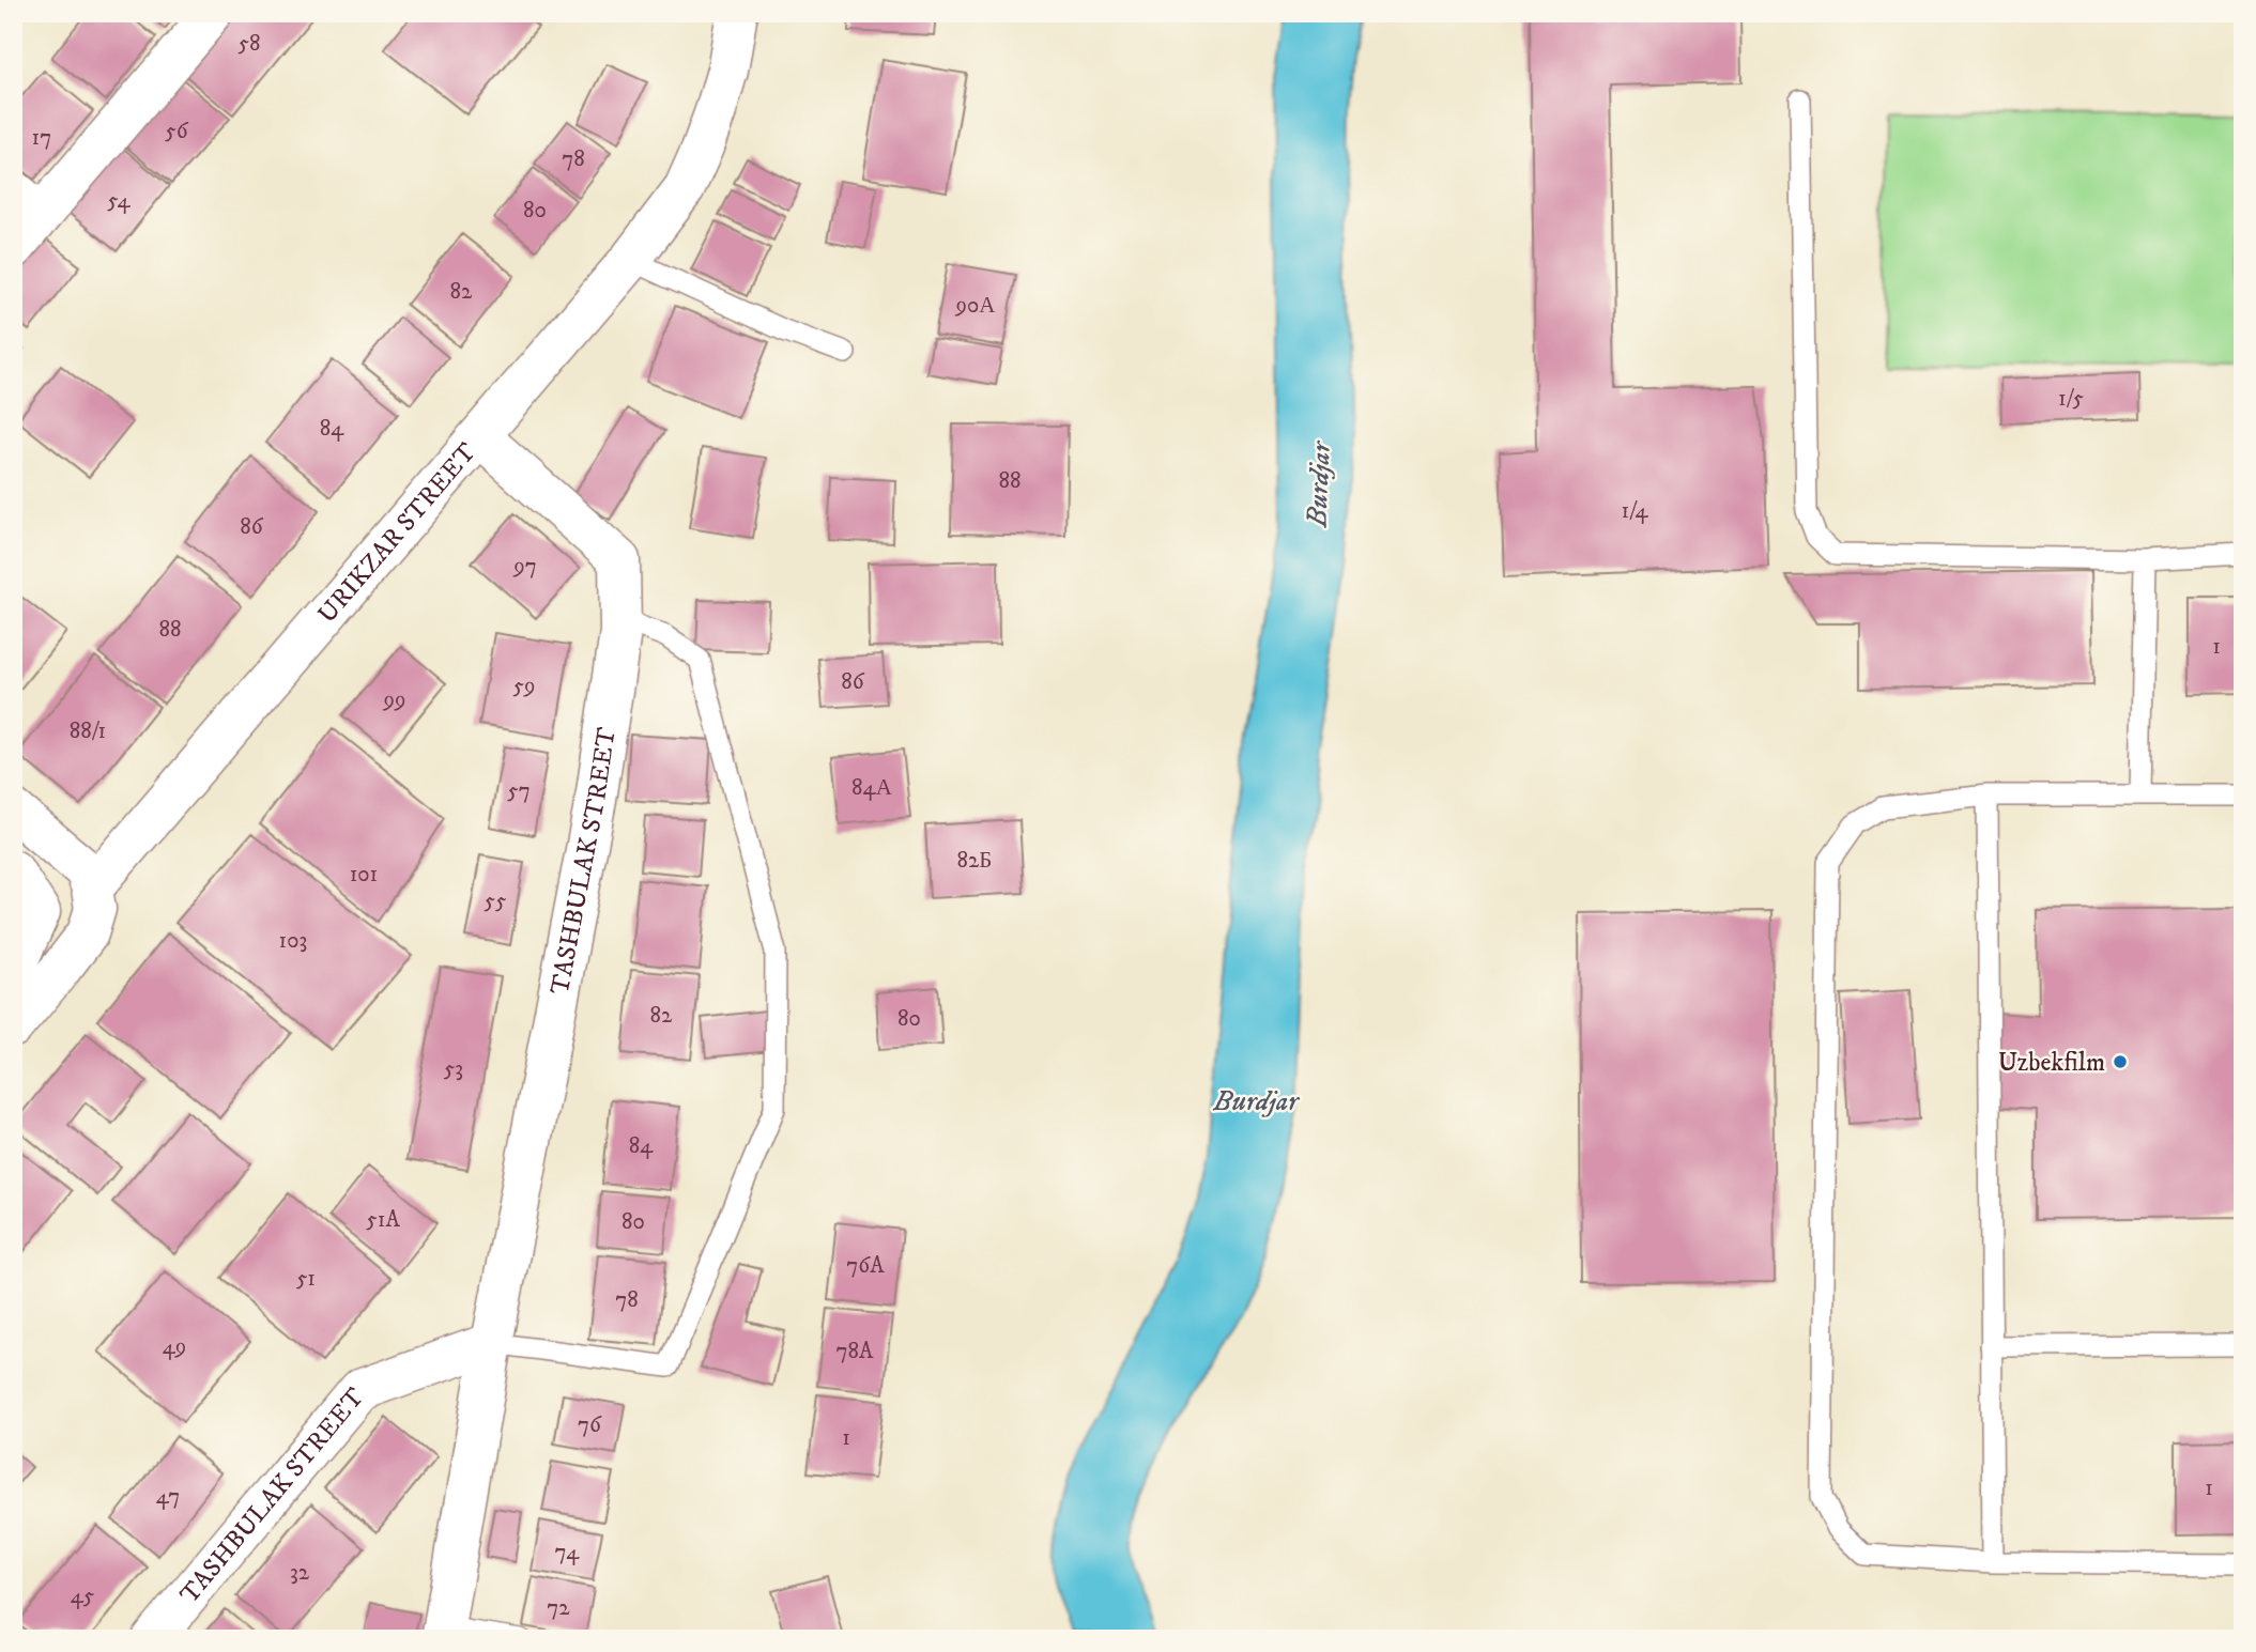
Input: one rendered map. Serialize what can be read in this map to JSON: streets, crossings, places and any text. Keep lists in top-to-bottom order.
{
  "streets": {
    "street": ["URIKZAR STREET", "TASHBULAK STREET"]
  },
  "crossings": [
    ["URIKZAR STREET", "TASHBULAK STREET"]
  ],
  "water": ["Burdjar"],
  "places": ["Uzbekfilm"],
  "house_numbers": [
    "58",
    "56",
    "17",
    "78",
    "54",
    "80",
    "82",
    "90А",
    "1/5",
    "84",
    "88",
    "1/4",
    "86",
    "97",
    "88",
    "1",
    "86",
    "59",
    "99",
    "88/1",
    "84А",
    "57",
    "82Б",
    "101",
    "55",
    "103",
    "82",
    "80",
    "53",
    "84",
    "51A",
    "80",
    "76A",
    "51",
    "78",
    "49",
    "78A",
    "76",
    "1",
    "1",
    "47",
    "74",
    "32",
    "45",
    "72"
  ]
}
